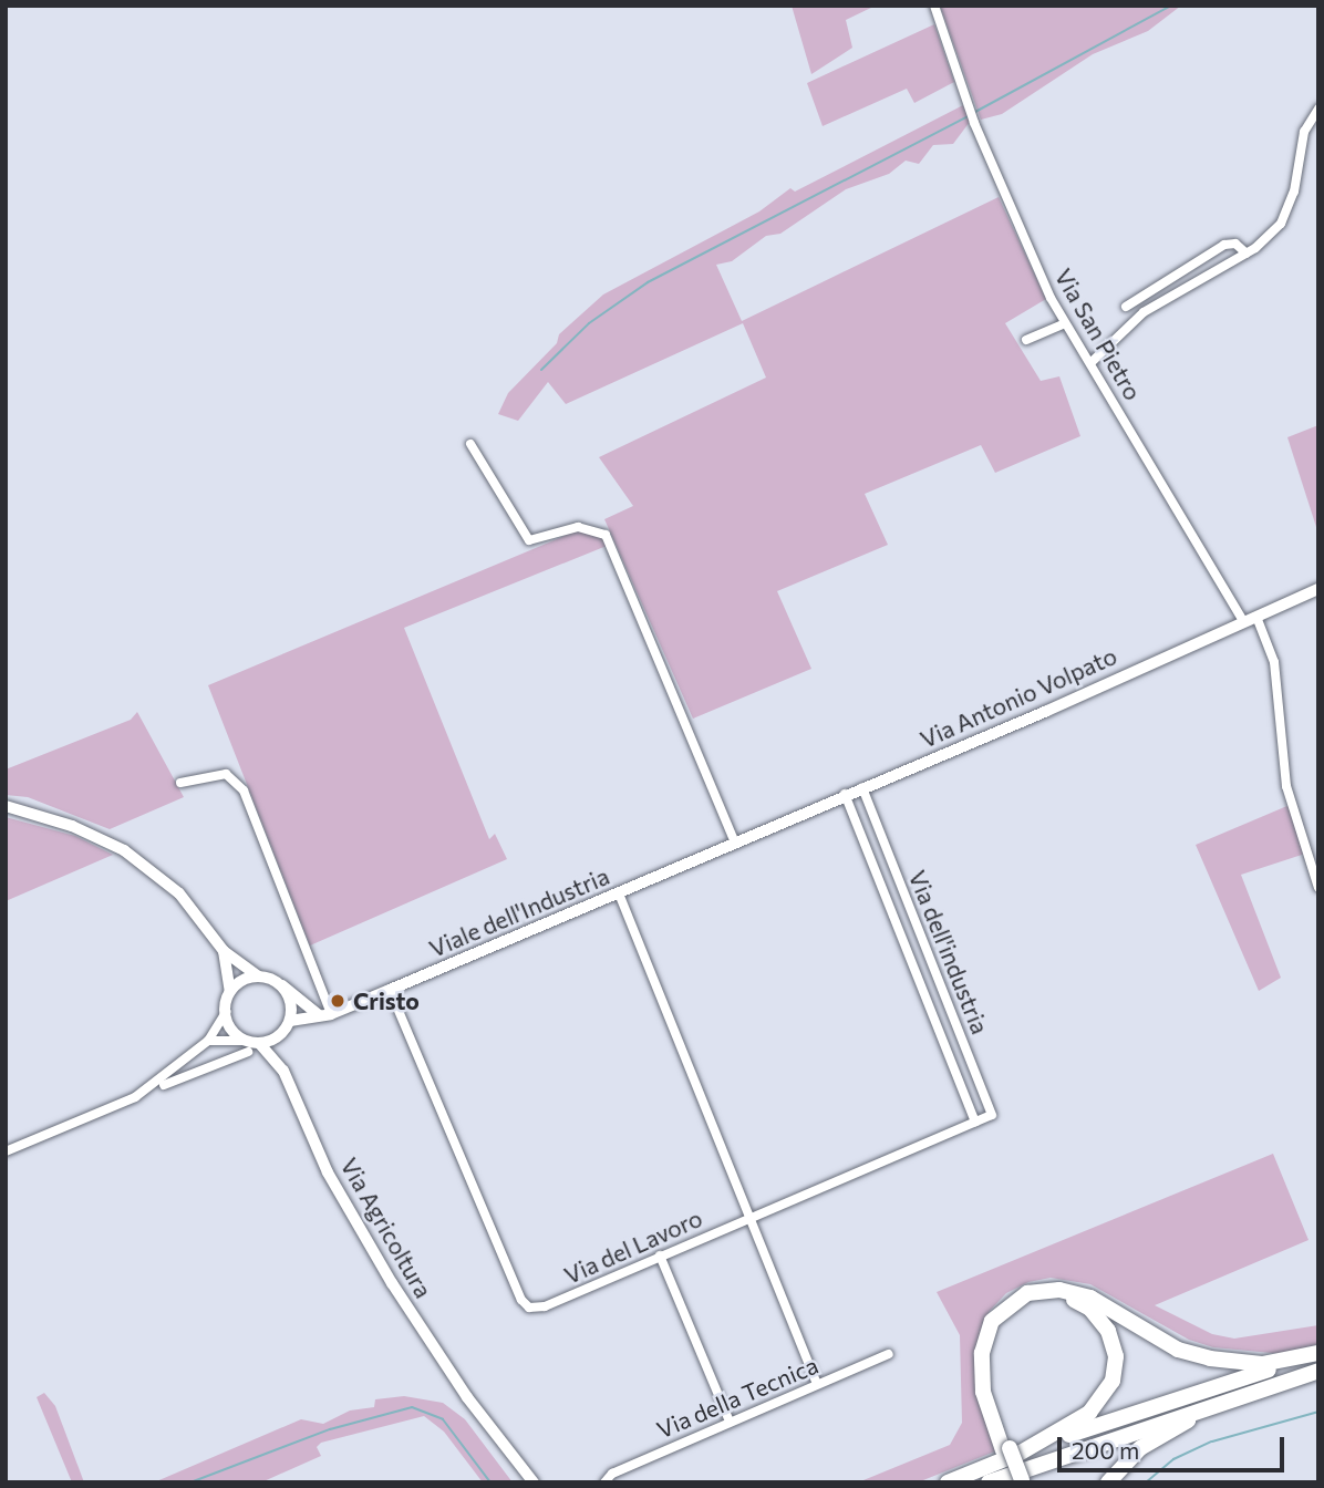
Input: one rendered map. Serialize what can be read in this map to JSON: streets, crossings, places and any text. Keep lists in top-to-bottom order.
{
  "streets": {
    "main road": ["Viale dell'Industria", "Via Agricoltura"],
    "street": [
      "Via San Pietro",
      "Via Antonio Volpato",
      "Via dell'industria",
      "Via del Lavoro",
      "Via della Tecnica"
    ]
  },
  "crossings": [
    ["Via San Pietro", "Via Antonio Volpato"],
    ["Via Antonio Volpato", "Viale dell'Industria"],
    ["Via Antonio Volpato", "Via dell'industria"],
    ["Viale dell'Industria", "Via Agricoltura"],
    ["Viale dell'Industria", "Via del Lavoro"]
  ],
  "places": ["Cristo"],
  "scale_bar": "200 m"
}
